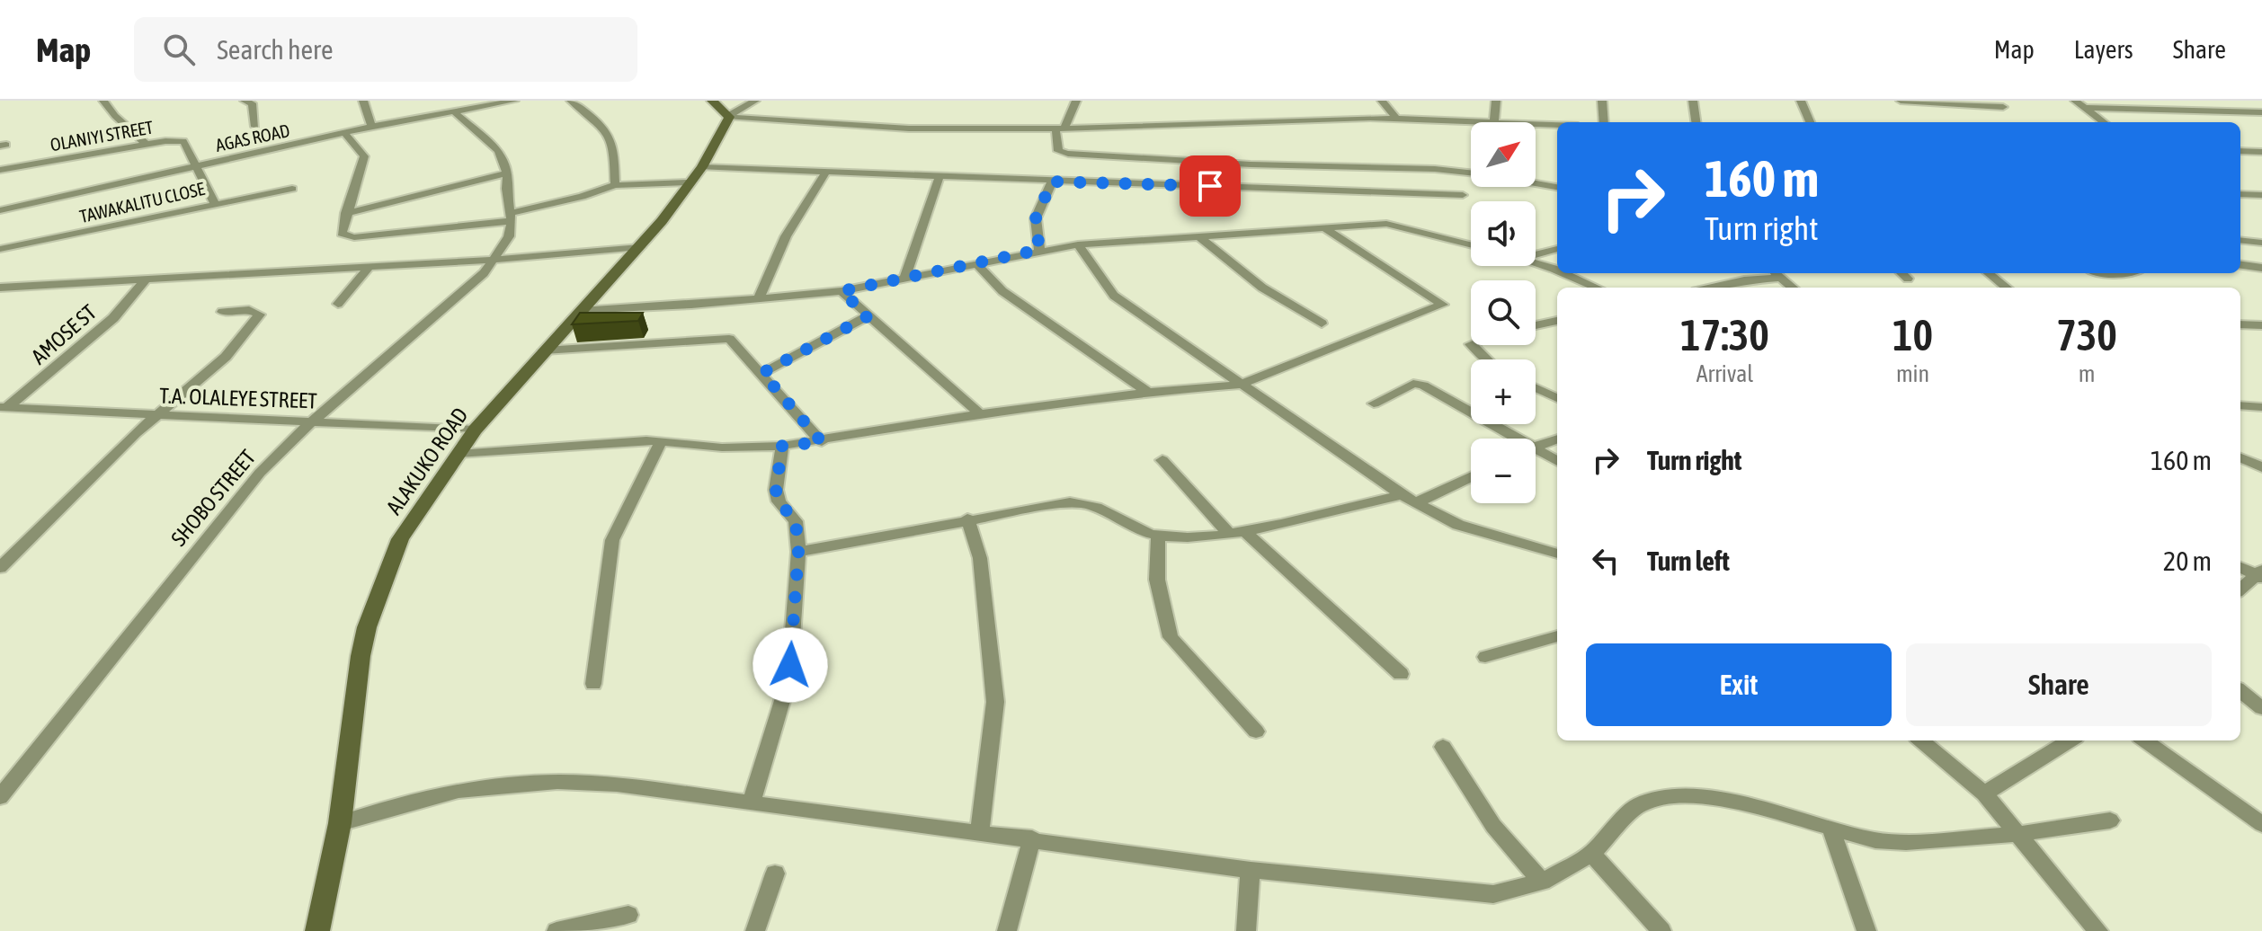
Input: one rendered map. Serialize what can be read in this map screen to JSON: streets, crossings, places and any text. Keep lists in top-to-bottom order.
{
  "streets": {
    "main road": ["ALAKUKO ROAD"],
    "street": [
      "OLANIYI STREET",
      "AGAS ROAD",
      "TAWAKALITU CLOSE",
      "AMOSE ST",
      "T.A. OLALEYE STREET",
      "SHOBO STREET"
    ]
  },
  "crossings": [
    ["OLANIYI STREET", "AGAS ROAD"],
    ["OLANIYI STREET", "TAWAKALITU CLOSE"],
    ["AMOSE ST", "T.A. OLALEYE STREET"],
    ["T.A. OLALEYE STREET", "ALAKUKO ROAD"],
    ["T.A. OLALEYE STREET", "SHOBO STREET"]
  ],
  "north": "top right",
  "page": {
    "header": "Map",
    "search": "Search here",
    "nav": ["Map", "Layers", "Share"],
    "map_buttons": ["+", "−"],
    "turn": ["160 m", "Turn right"],
    "eta": [
      "17:30",
      "Arrival",
      "10",
      "min",
      "730",
      "m"
    ],
    "list": [
      {
        "name": "Turn right",
        "value": "160 m"
      },
      {
        "name": "Turn left",
        "value": "20 m"
      }
    ],
    "buttons": ["Exit", "Share"]
  }
}
